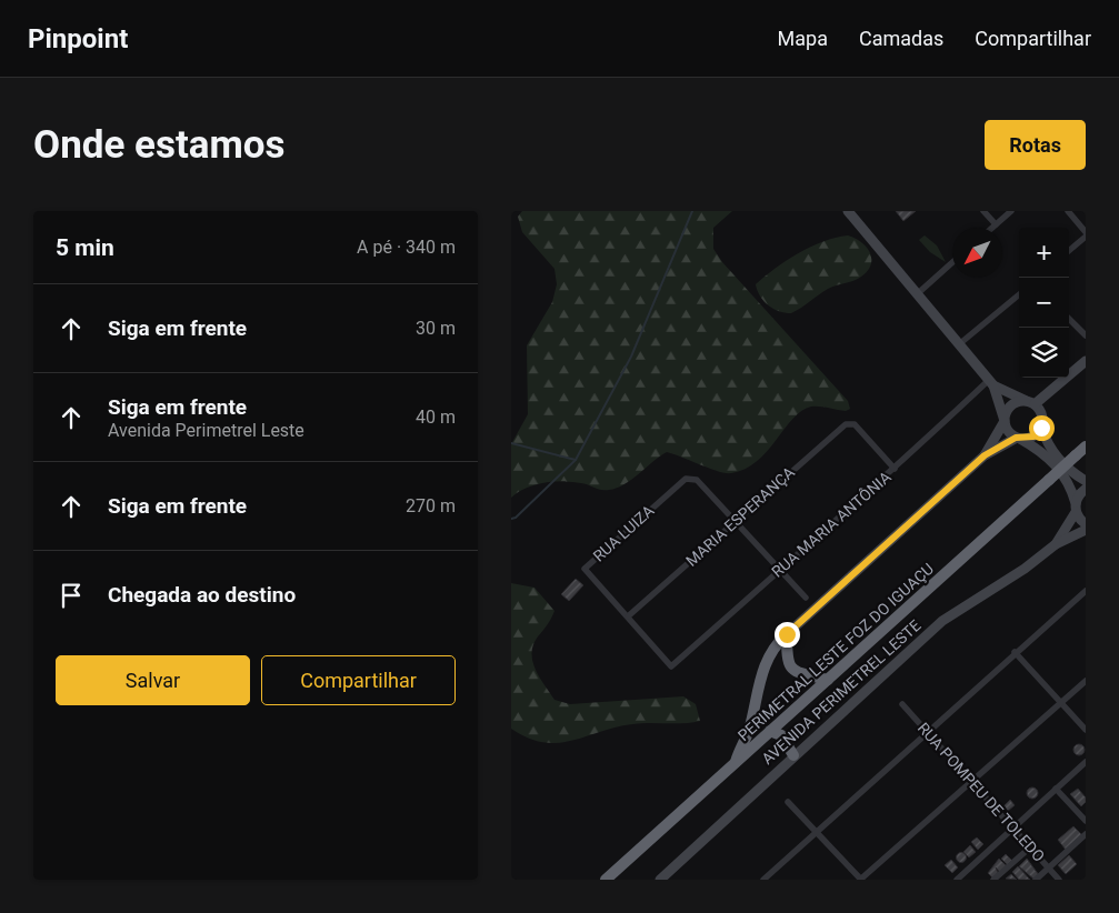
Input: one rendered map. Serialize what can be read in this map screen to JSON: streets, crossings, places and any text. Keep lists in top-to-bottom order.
{
  "streets": {
    "highway": ["PERIMETRAL LESTE FOZ DO IGUAÇU"],
    "street": [
      "MARIA ESPERANÇA",
      "RUA MARIA ANTÔNIA",
      "RUA LUIZA",
      "AVENIDA PERIMETREL LESTE",
      "RUA POMPEU DE TOLEDO"
    ]
  },
  "crossings": [
    ["MARIA ESPERANÇA", "RUA MARIA ANTÔNIA"],
    ["MARIA ESPERANÇA", "RUA LUIZA"],
    ["RUA MARIA ANTÔNIA", "RUA LUIZA"]
  ],
  "north": "bottom left",
  "page": {
    "header": "Pinpoint",
    "nav": ["Mapa", "Camadas", "Compartilhar"],
    "buttons": [
      "Rotas",
      ["Salvar", "Compartilhar"]
    ],
    "title": "Onde estamos",
    "heading": ["5 min", "A pé · 340 m"],
    "map_buttons": ["+", "−"],
    "list": [
      ["Siga em frente", "30 m"],
      ["Siga em frente", "Avenida Perimetrel Leste", "40 m"],
      ["Siga em frente", "270 m"],
      "Chegada ao destino"
    ]
  }
}
